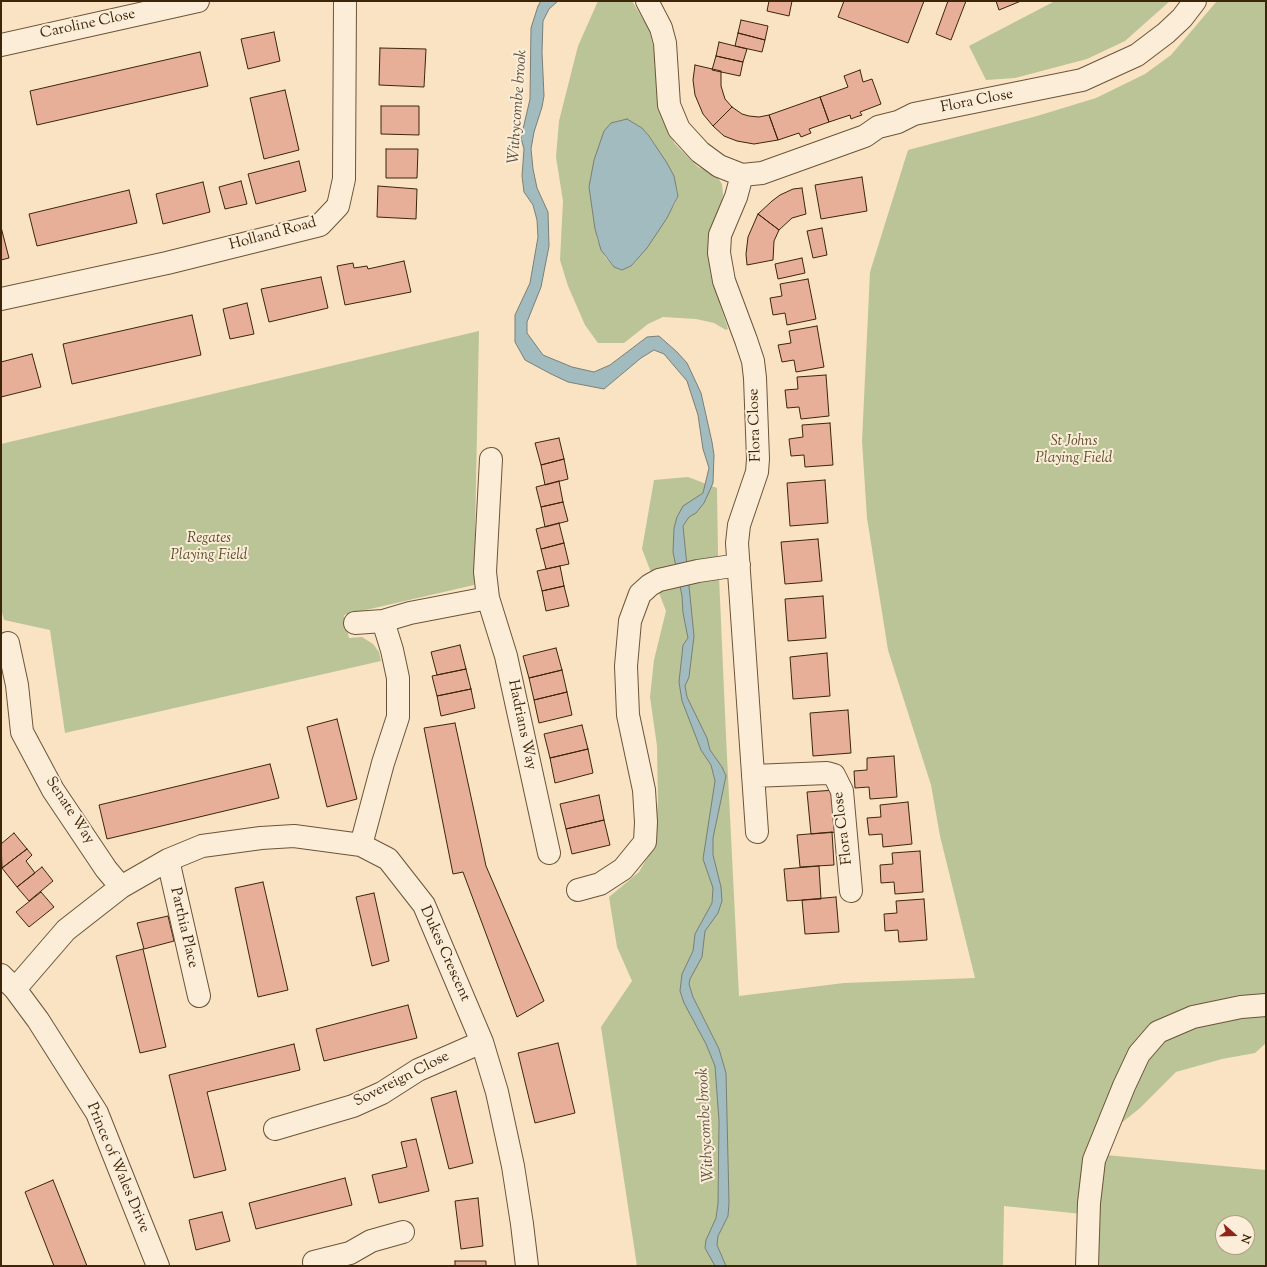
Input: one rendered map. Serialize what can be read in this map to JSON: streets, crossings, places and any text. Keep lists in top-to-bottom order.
{
  "streets": {
    "street": [
      "Caroline Close",
      "Flora Close",
      "Holland Road",
      "Hadrians Way",
      "Senate Way",
      "Parthia Place",
      "Dukes Crescent",
      "Sovereign Close",
      "Prince of Wales Drive"
    ]
  },
  "crossings": [
    ["Senate Way", "Dukes Crescent"],
    ["Parthia Place", "Dukes Crescent"],
    ["Dukes Crescent", "Sovereign Close"],
    ["Dukes Crescent", "Prince of Wales Drive"]
  ],
  "water": ["Withycombe brook"],
  "parks": ["St Johns Playing Field", "Regates Playing Field"],
  "north": "right"
}
